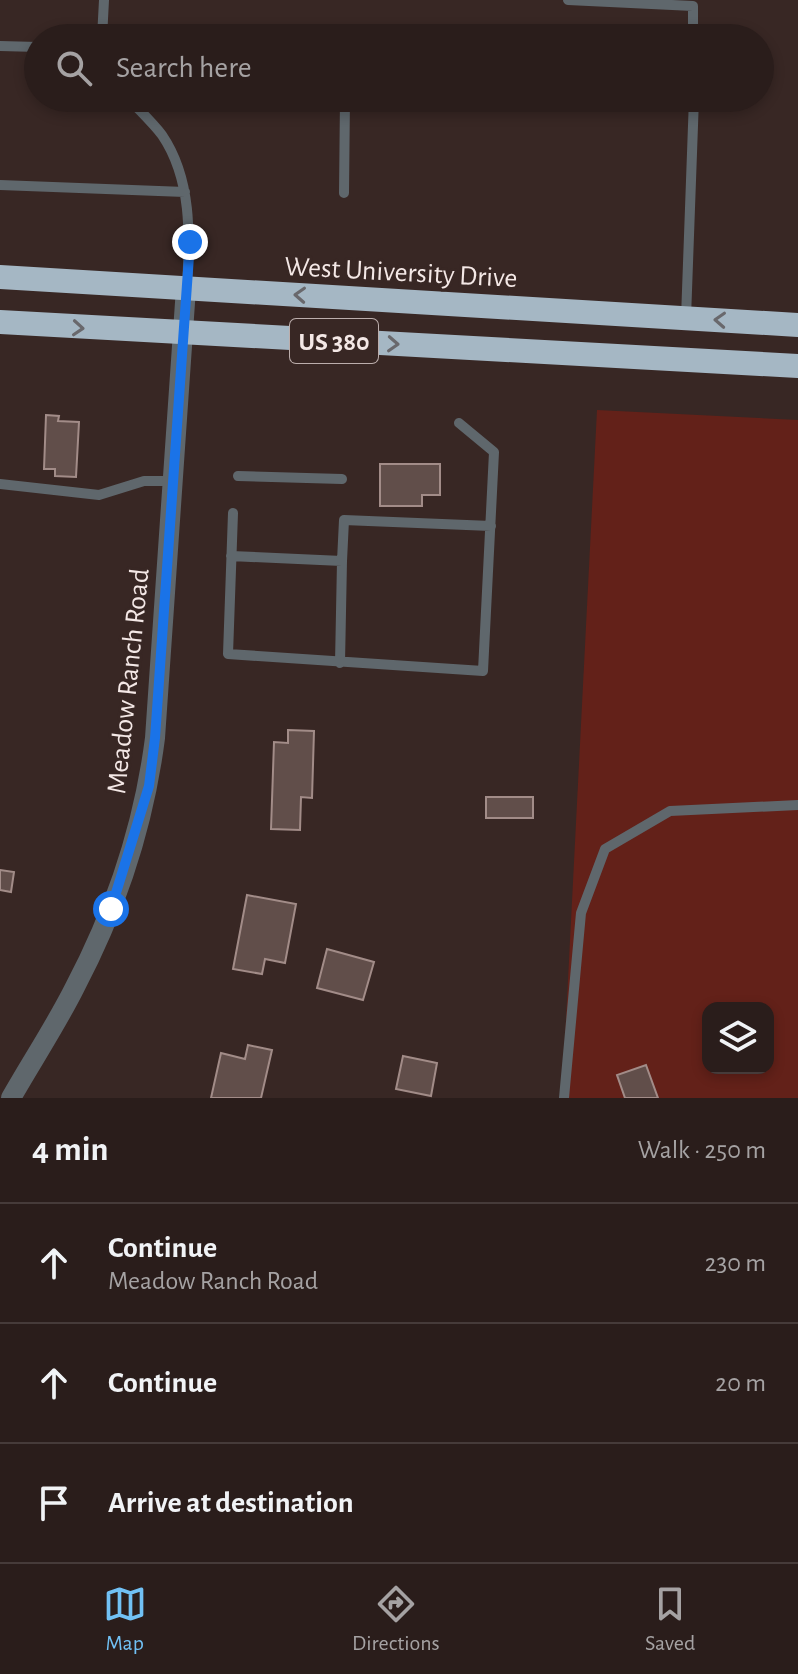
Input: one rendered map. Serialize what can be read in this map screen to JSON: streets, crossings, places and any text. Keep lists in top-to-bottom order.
{
  "streets": {
    "highway": ["West University Drive", "US 380"],
    "street": ["Meadow Ranch Road"]
  },
  "crossings": [
    ["West University Drive", "Meadow Ranch Road"],
    ["US 380", "Meadow Ranch Road"]
  ],
  "page": {
    "search": "Search here",
    "heading": ["4 min", "Walk · 250 m"],
    "list": [
      ["Continue", "Meadow Ranch Road", "230 m"],
      ["Continue", "20 m"],
      "Arrive at destination"
    ],
    "nav": ["Map", "Directions", "Saved"]
  }
}
